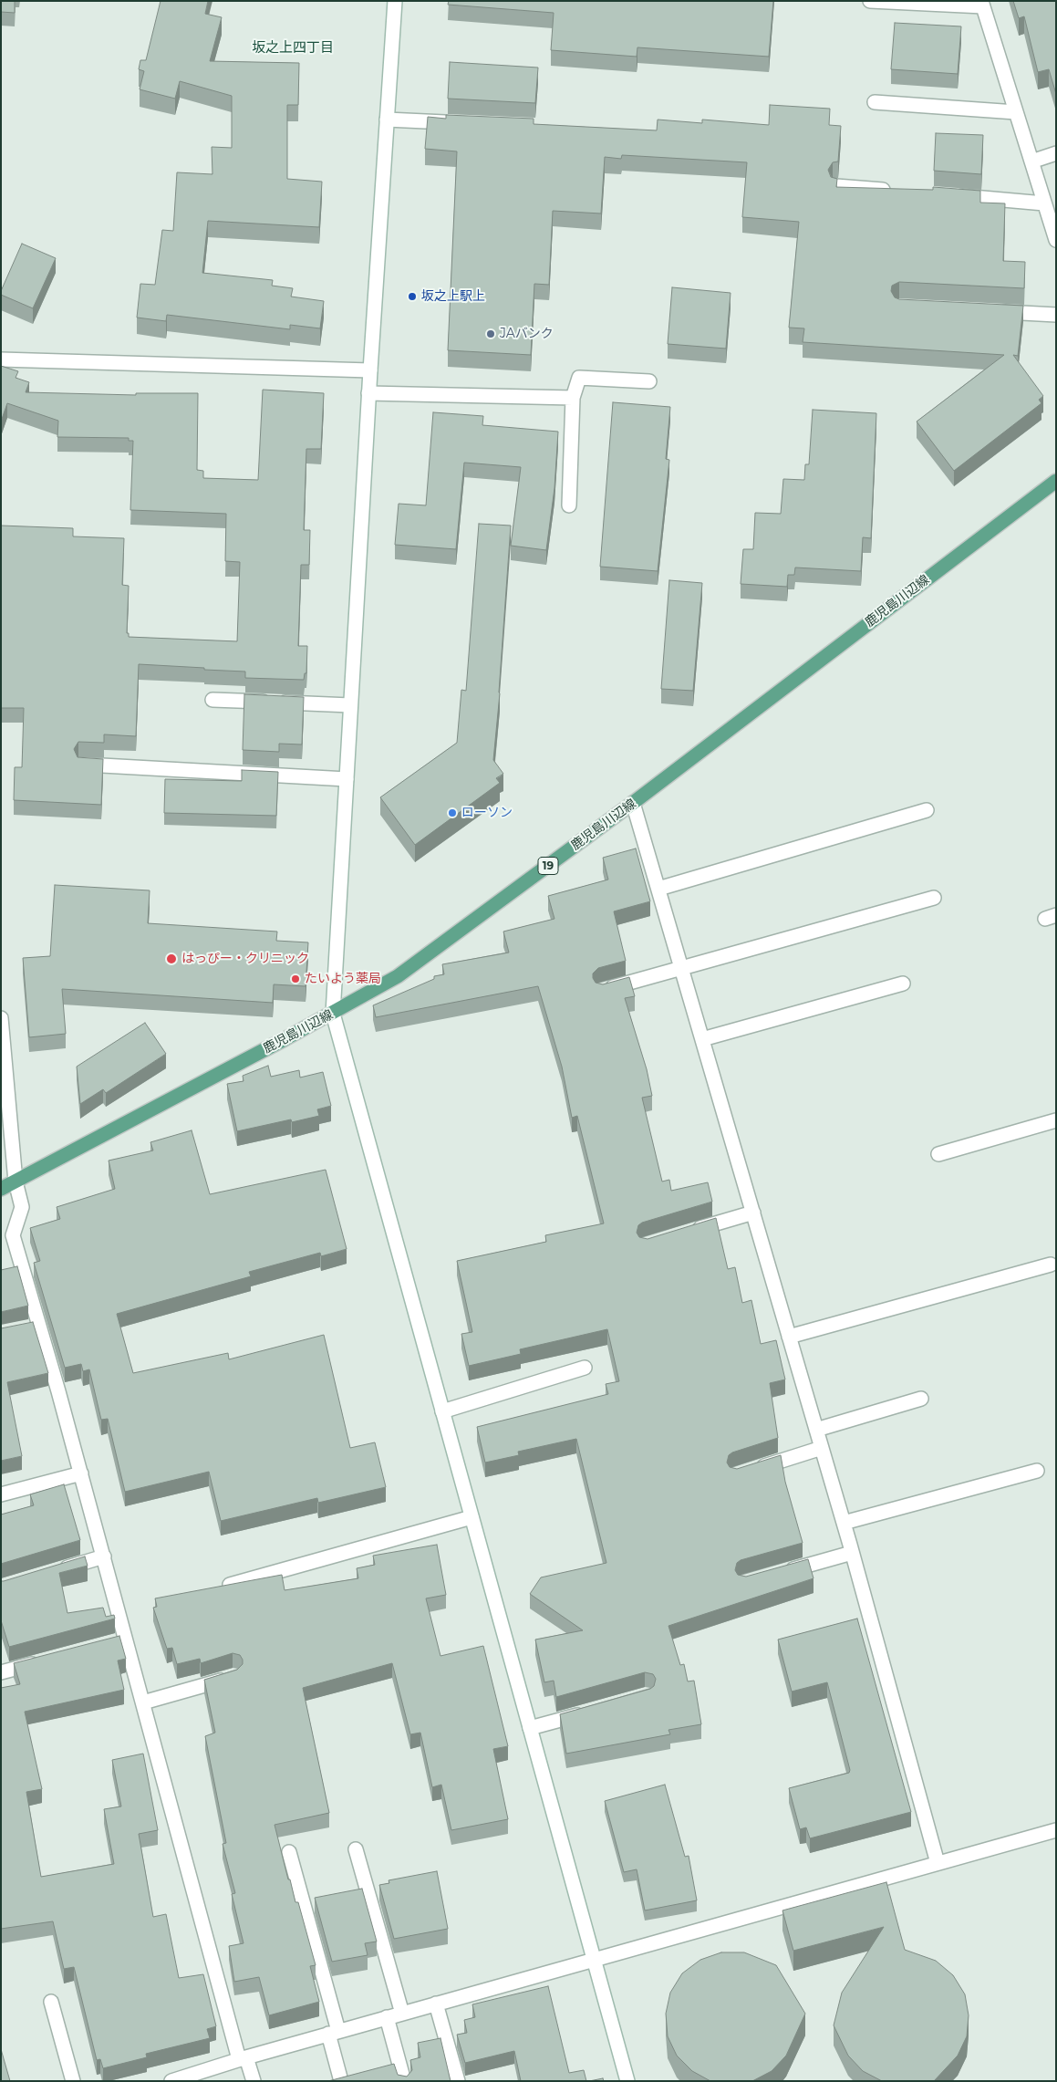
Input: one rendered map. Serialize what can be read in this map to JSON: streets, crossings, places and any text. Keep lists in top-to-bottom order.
{
  "streets": {
    "main road": ["鹿児島川辺線", "19"]
  },
  "districts": ["坂之上四丁目"],
  "places": [
    "坂之上駅上",
    "JAバンク",
    "ローソン",
    "はっぴー・クリニック",
    "たいよう薬局"
  ]
}
